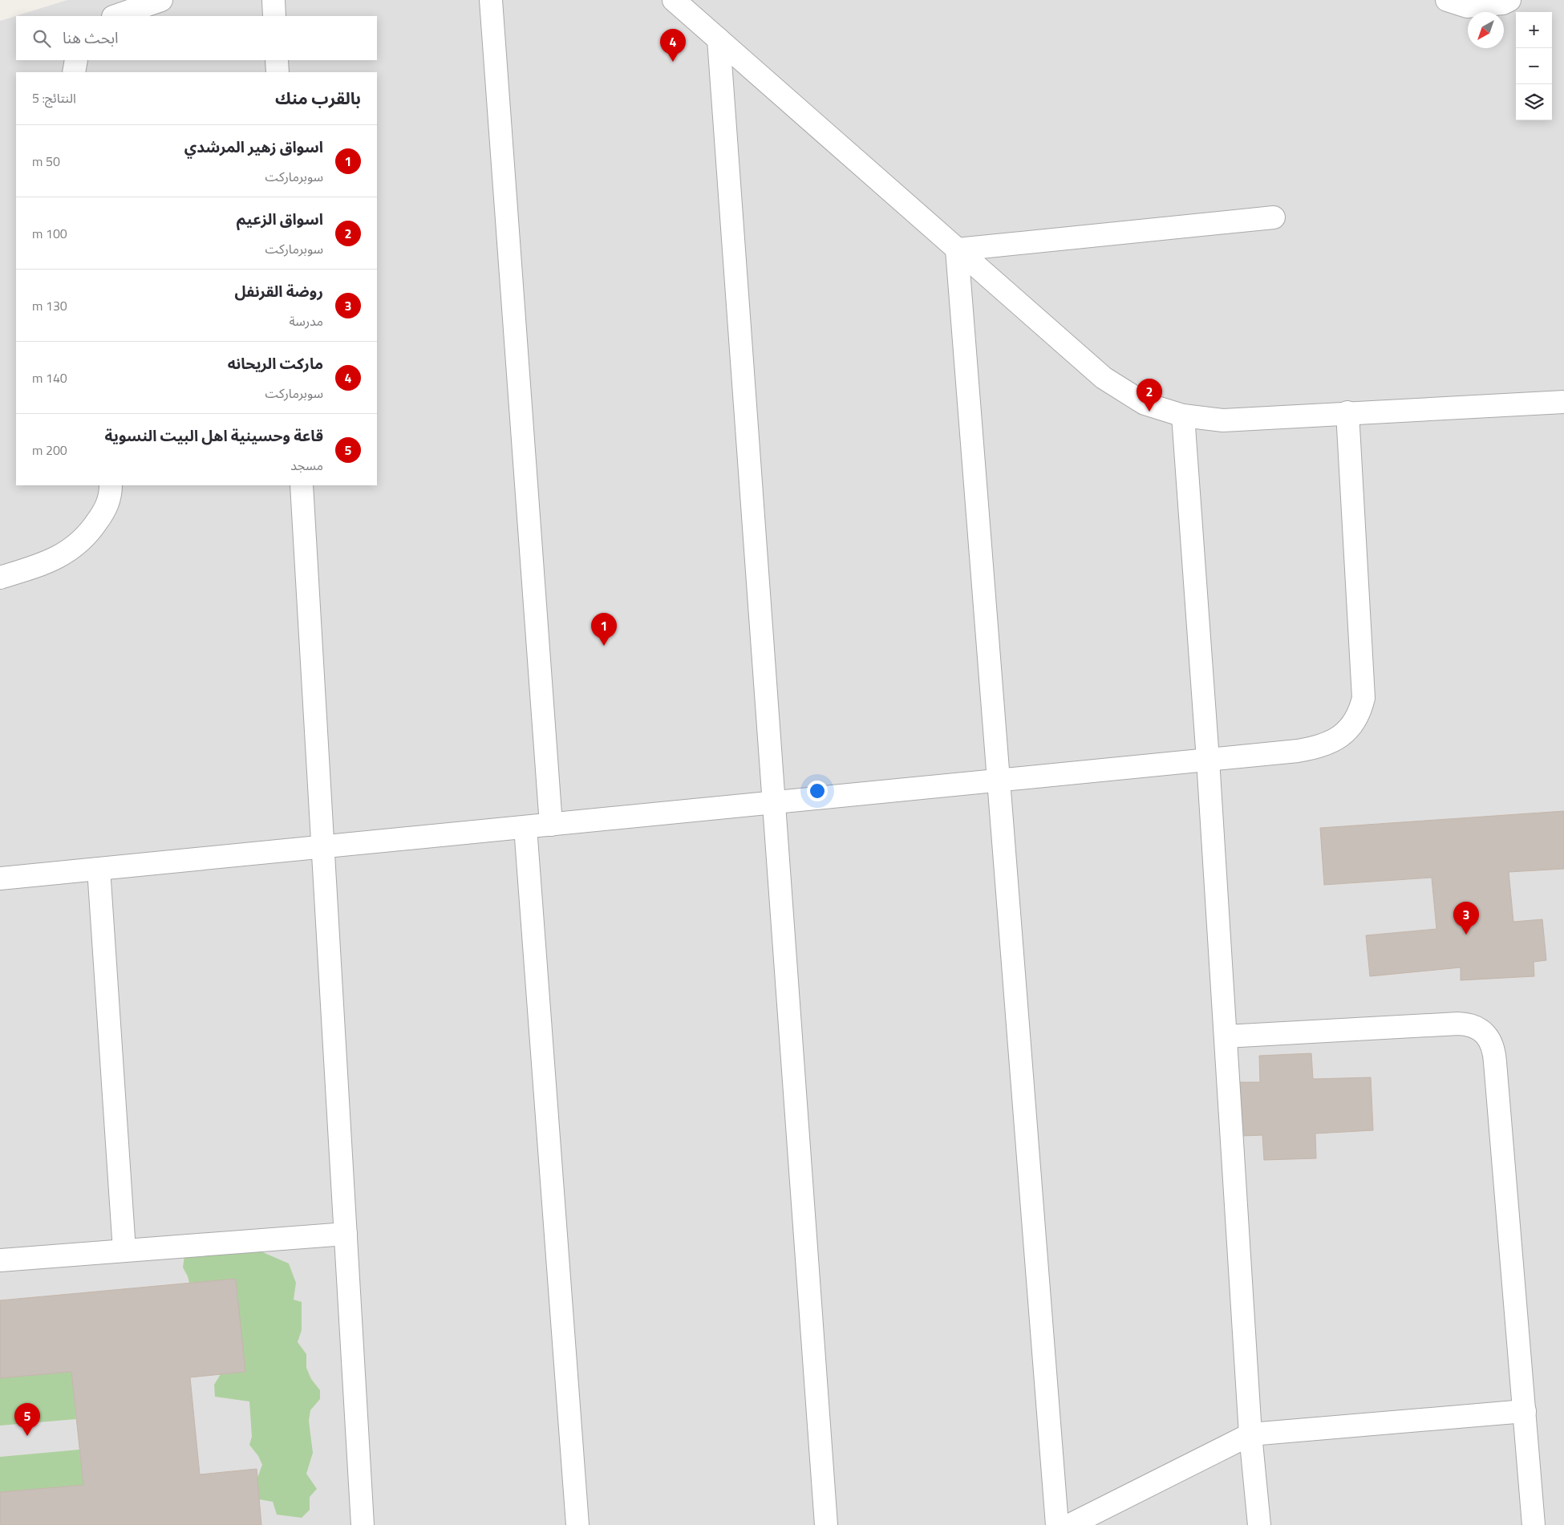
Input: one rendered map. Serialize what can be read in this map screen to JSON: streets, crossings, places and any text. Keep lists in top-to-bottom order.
{
  "north": "bottom left",
  "page": {
    "map_buttons": ["+", "−"],
    "search": "ابحث هنا",
    "pins": [
      "4",
      "2",
      "1",
      "3",
      "5"
    ],
    "heading": ["بالقرب منك", "النتائج: 5"],
    "list": [
      {
        "mark": "1",
        "name": "اسواق زهير المرشدي",
        "note": "سوبرماركت",
        "value": "50 m"
      },
      {
        "mark": "2",
        "name": "اسواق الزعيم",
        "note": "سوبرماركت",
        "value": "100 m"
      },
      {
        "mark": "3",
        "name": "روضة القرنفل",
        "note": "مدرسة",
        "value": "130 m"
      },
      {
        "mark": "4",
        "name": "ماركت الريحانه",
        "note": "سوبرماركت",
        "value": "140 m"
      },
      {
        "mark": "5",
        "name": "قاعة وحسينية اهل البيت النسوية",
        "note": "مسجد",
        "value": "200 m"
      }
    ]
  }
}
